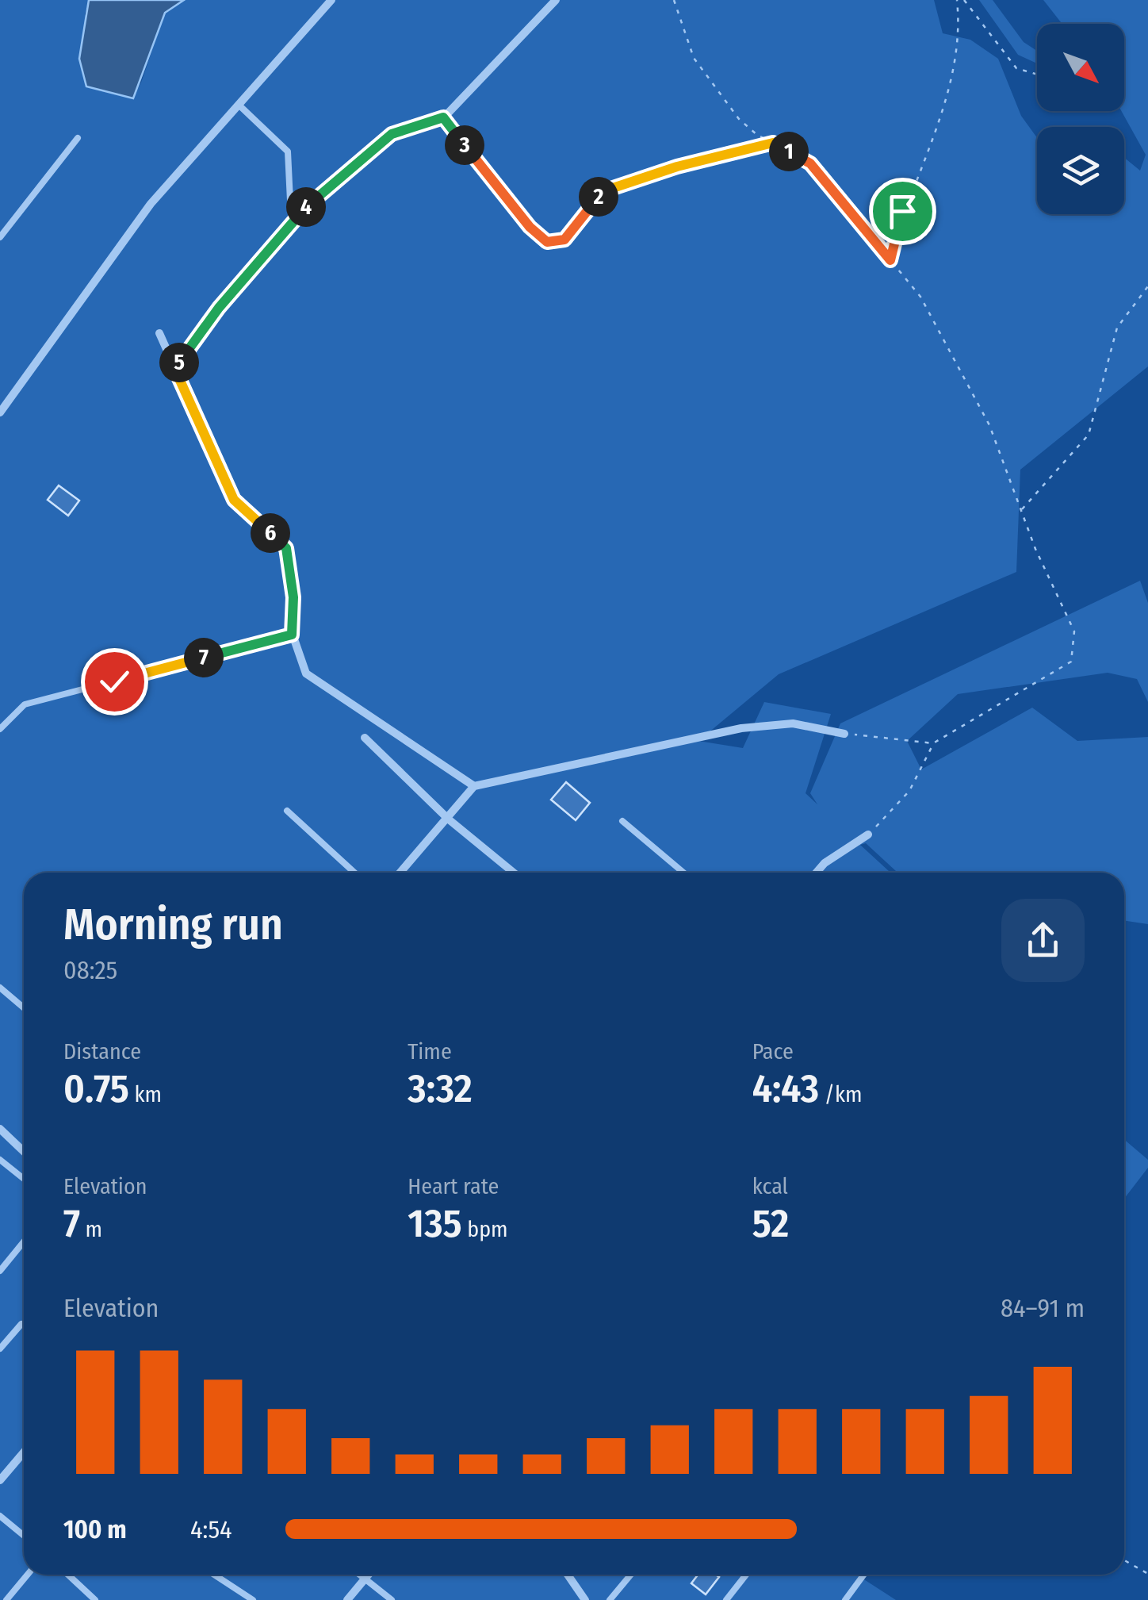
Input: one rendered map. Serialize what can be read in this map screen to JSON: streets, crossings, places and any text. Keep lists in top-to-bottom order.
{
  "north": "bottom right",
  "page": {
    "pins": [
      "3",
      "1",
      "2",
      "4",
      "5",
      "6",
      "7"
    ],
    "heading": ["Morning run", "08:25"],
    "stats": [
      ["Distance", "0.75 km"],
      ["Time", "3:32"],
      ["Pace", "4:43 /km"],
      ["Elevation", "7 m"],
      ["Heart rate", "135 bpm"],
      ["kcal", "52"]
    ],
    "chart": ["Elevation", "84–91 m"],
    "list": [
      {
        "name": "100 m",
        "note": "4:54"
      }
    ]
  }
}
